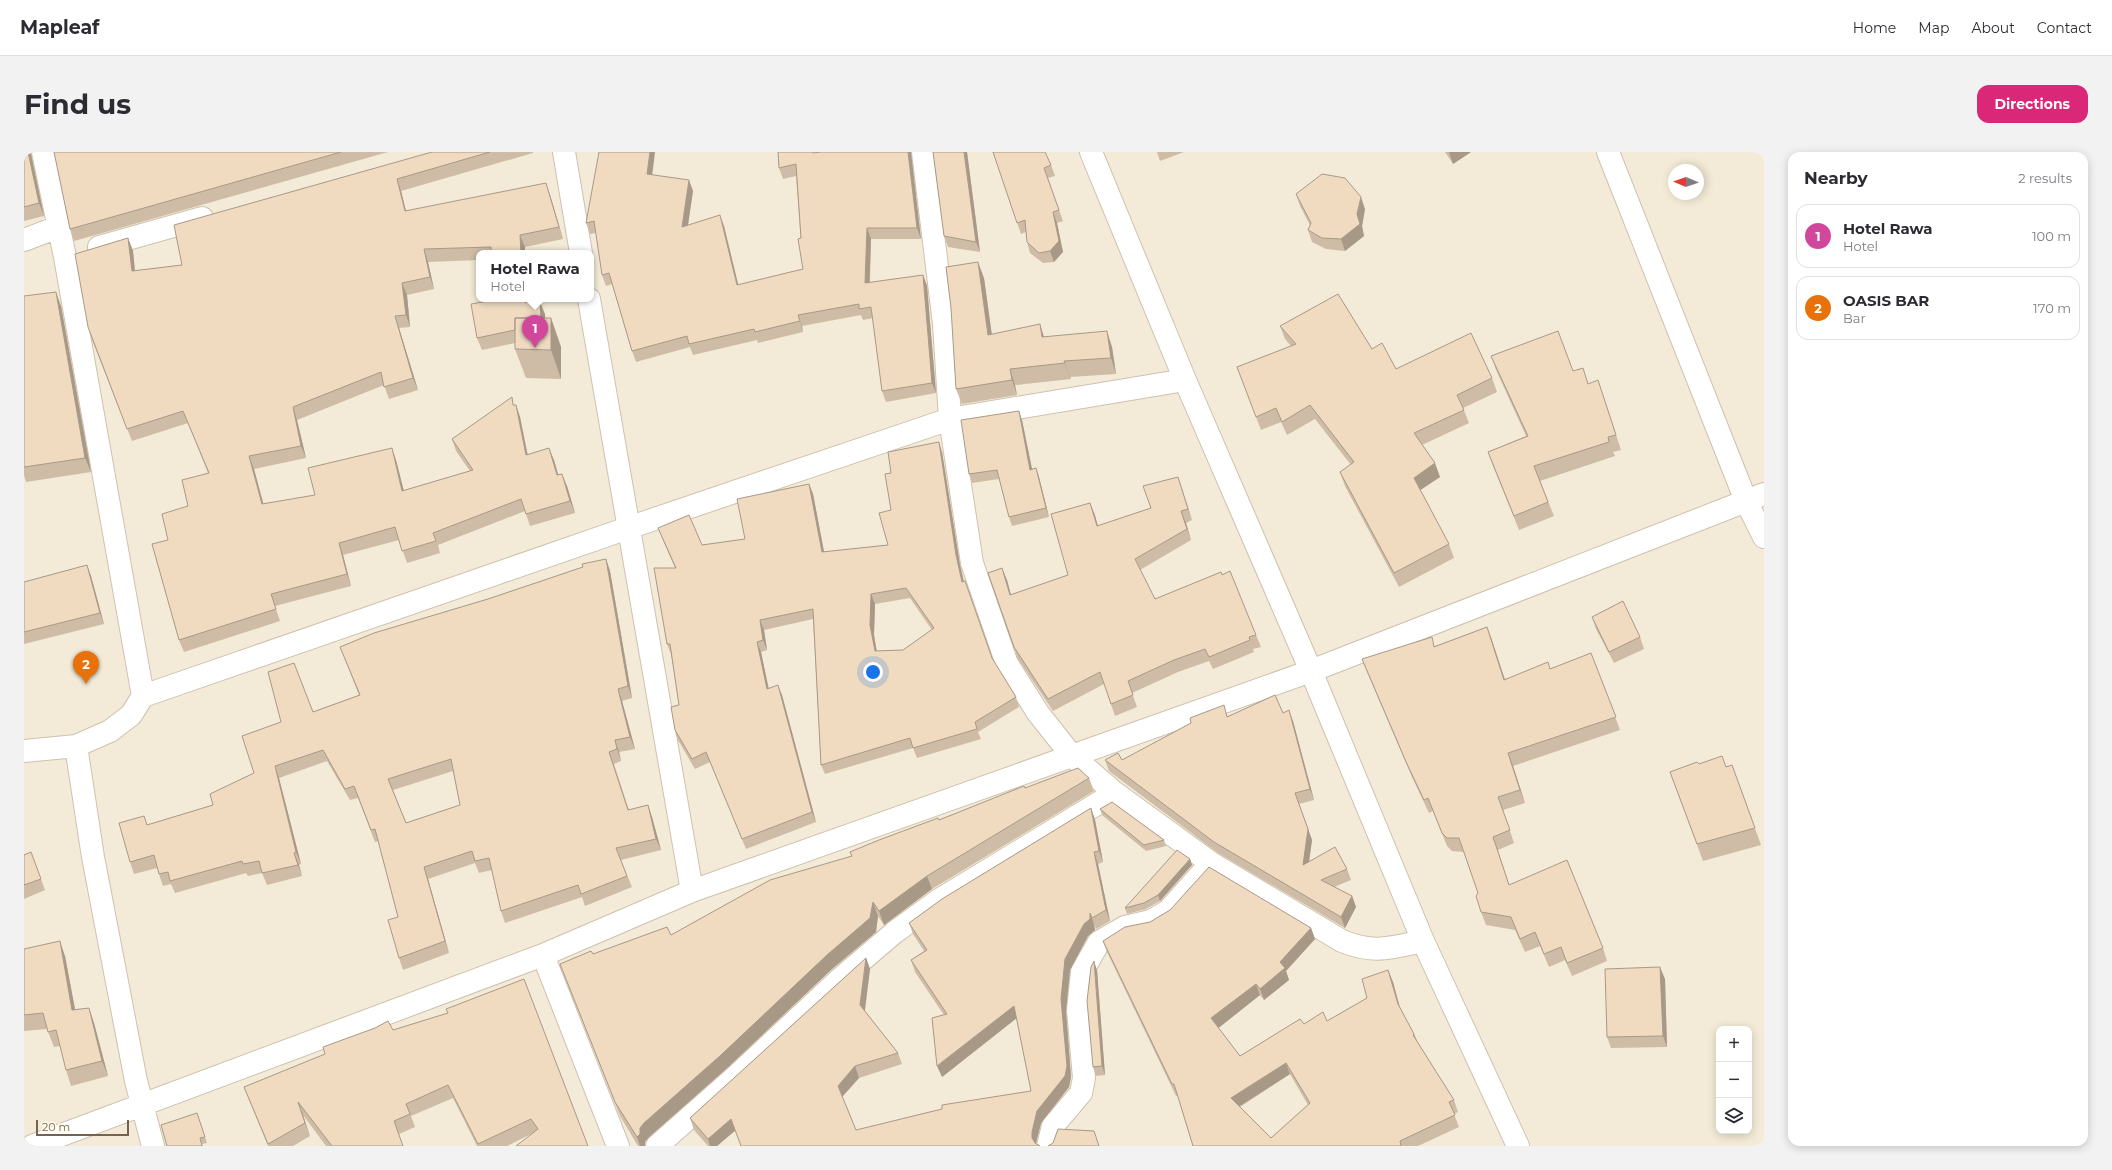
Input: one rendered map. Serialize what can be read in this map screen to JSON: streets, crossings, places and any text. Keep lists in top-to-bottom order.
{
  "scale_bar": "20 m",
  "north": "left",
  "page": {
    "header": "Mapleaf",
    "nav": [
      "Home",
      "Map",
      "About",
      "Contact"
    ],
    "buttons": "Directions",
    "title": "Find us",
    "heading": ["Nearby", "2 results"],
    "list": [
      {
        "mark": "1",
        "name": "Hotel Rawa",
        "note": "Hotel",
        "value": "100 m"
      },
      {
        "mark": "2",
        "name": "OASIS BAR",
        "note": "Bar",
        "value": "170 m"
      }
    ],
    "popup": ["Hotel Rawa", "Hotel"],
    "pins": ["1", "2"],
    "map_buttons": ["+", "−"],
    "scale": "20 m"
  }
}
